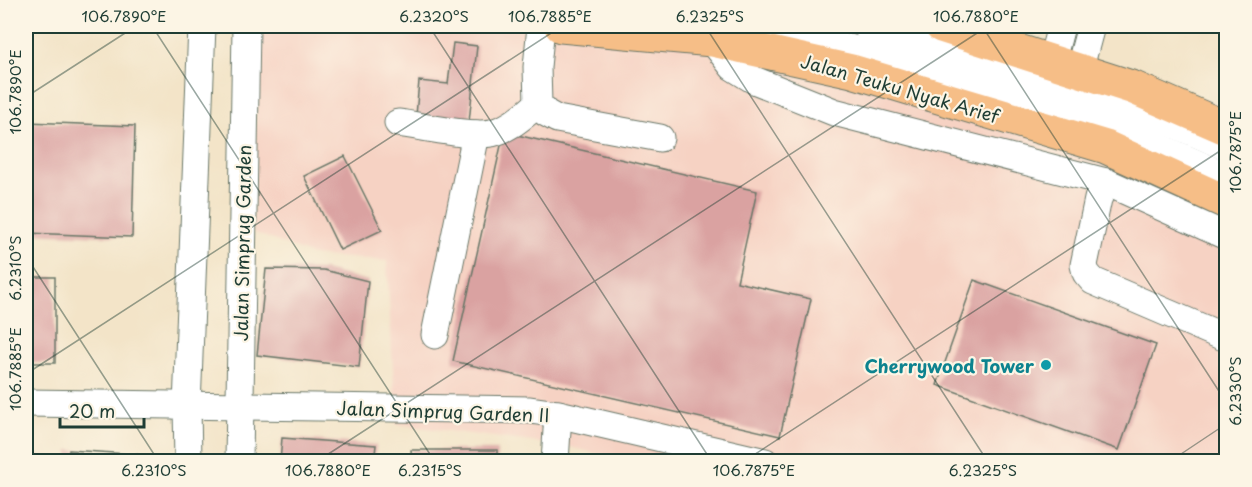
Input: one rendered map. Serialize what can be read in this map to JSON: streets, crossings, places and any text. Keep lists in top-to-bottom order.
{
  "streets": {
    "highway": ["Jalan Teuku Nyak Arief"],
    "street": ["Jalan Simprug Garden", "Jalan Simprug Garden II"]
  },
  "crossings": [
    ["Jalan Simprug Garden", "Jalan Simprug Garden II"]
  ],
  "places": ["Cherrywood Tower"],
  "scale_bar": "20 m",
  "coordinates": [
    "106.7890°E",
    "6.2320°S",
    "106.7885°E",
    "6.2325°S",
    "106.7880°E",
    "106.7875°E",
    "6.2310°S",
    "6.2330°S",
    "6.2315°S"
  ]
}
